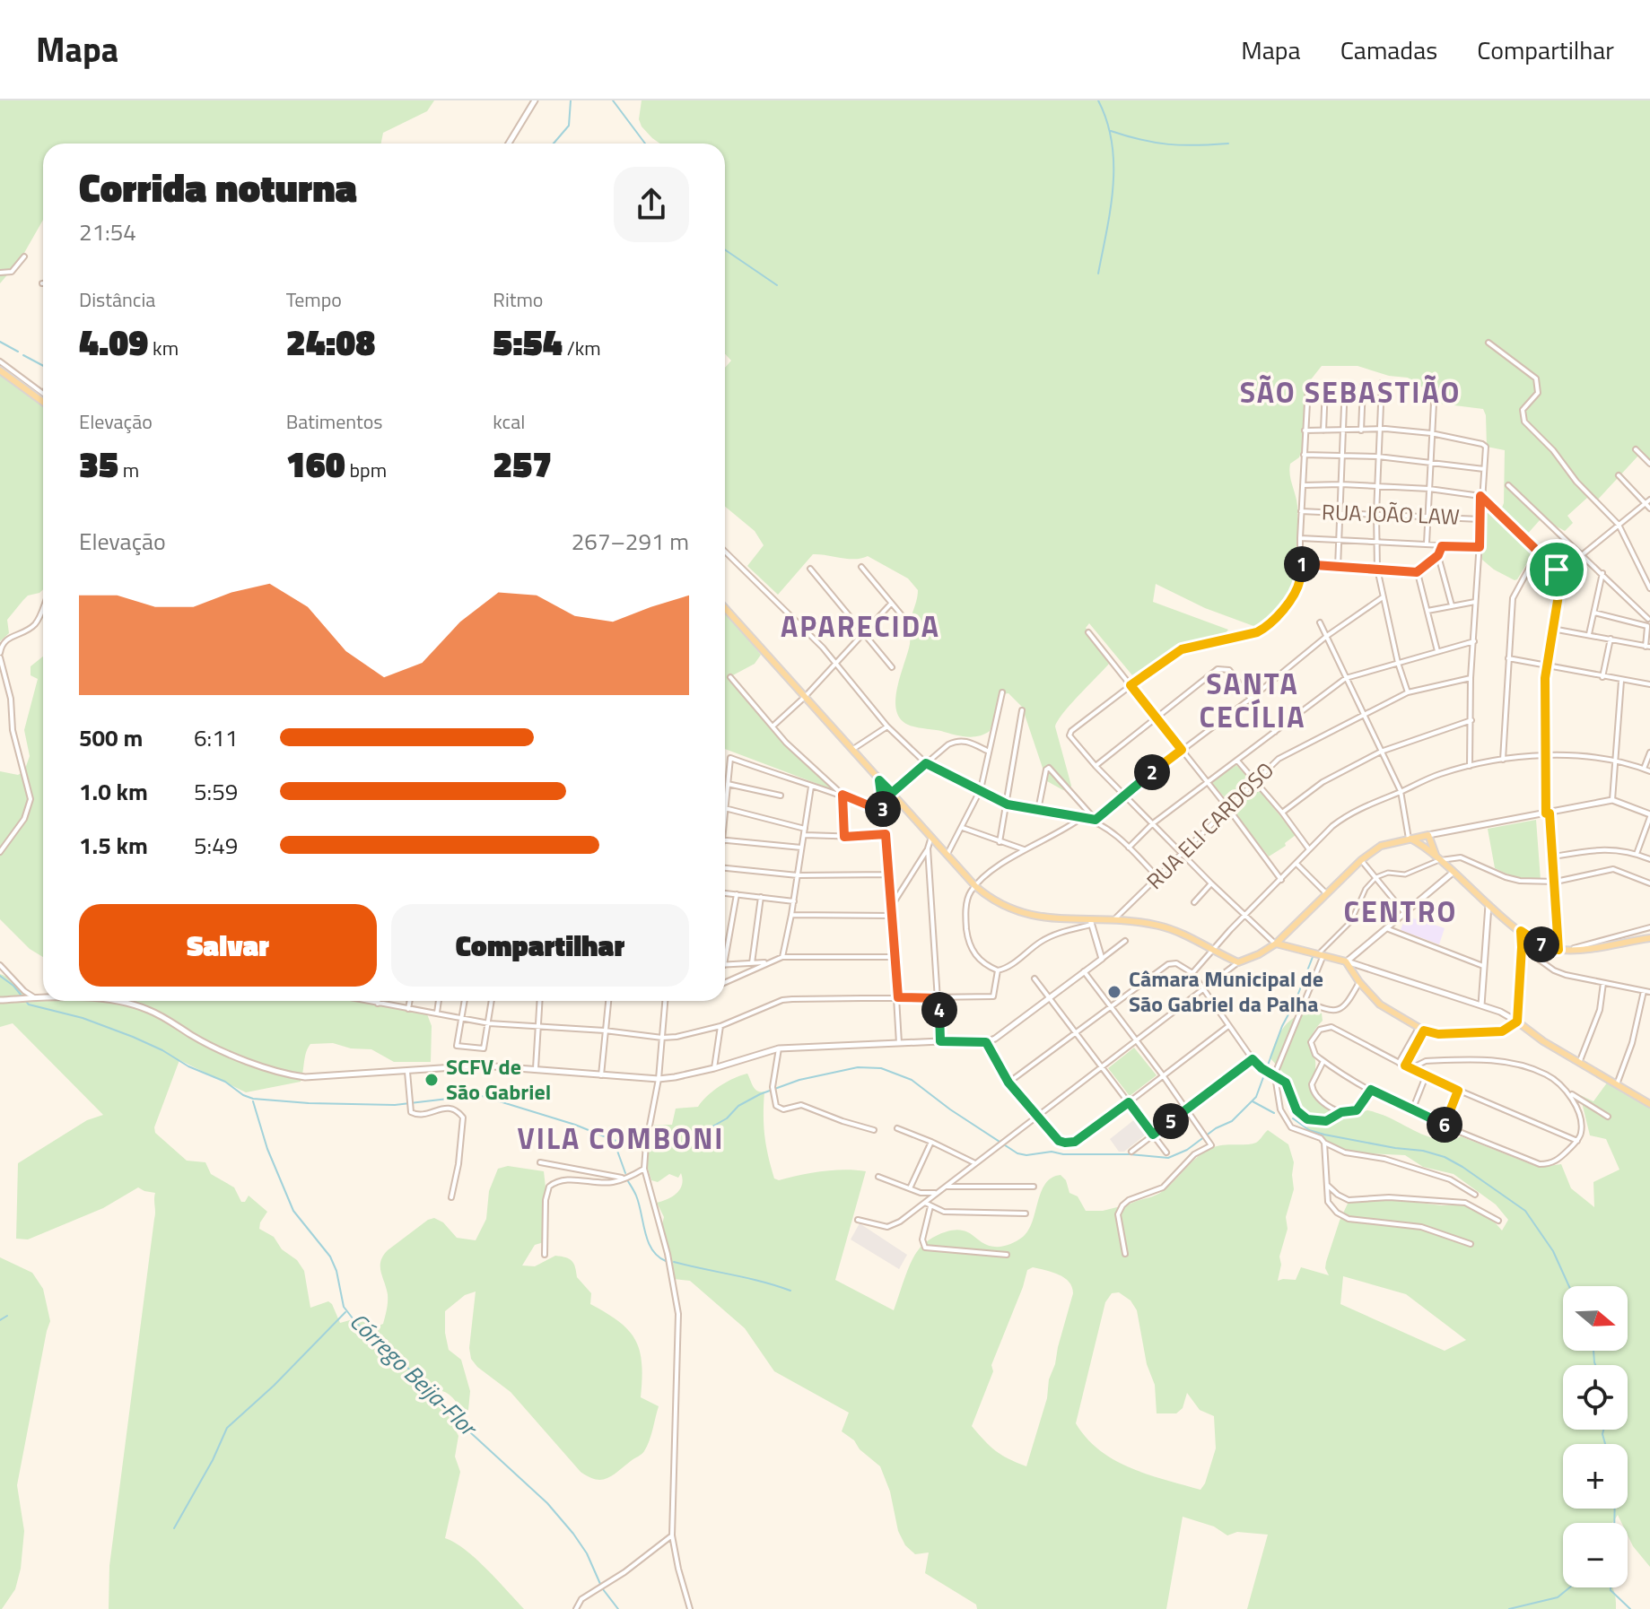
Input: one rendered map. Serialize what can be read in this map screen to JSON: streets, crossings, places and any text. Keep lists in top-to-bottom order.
{
  "streets": {
    "street": ["RUA JOÃO LAW", "RUA ELI CARDOSO"]
  },
  "districts": [
    "SÃO SEBASTIÃO",
    "APARECIDA",
    "SANTA CECÍLIA",
    "CENTRO",
    "VILA COMBONI"
  ],
  "water": ["Córrego Beija-Flor"],
  "places": ["Câmara Municipal de São Gabriel da Palha", "SCFV de São Gabriel"],
  "north": "right",
  "page": {
    "header": "Mapa",
    "nav": ["Mapa", "Camadas", "Compartilhar"],
    "heading": ["Corrida noturna", "21:54"],
    "stats": [
      ["Distância", "4.09 km"],
      ["Tempo", "24:08"],
      ["Ritmo", "5:54 /km"],
      ["Elevação", "35 m"],
      ["Batimentos", "160 bpm"],
      ["kcal", "257"]
    ],
    "chart": ["Elevação", "267–291 m"],
    "pins": [
      "1",
      "2",
      "3",
      "7",
      "4",
      "5",
      "6"
    ],
    "list": [
      {
        "name": "500 m",
        "note": "6:11"
      },
      {
        "name": "1.0 km",
        "note": "5:59"
      },
      {
        "name": "1.5 km",
        "note": "5:49"
      }
    ],
    "buttons": ["Salvar", "Compartilhar"],
    "map_buttons": ["+", "−"]
  }
}
